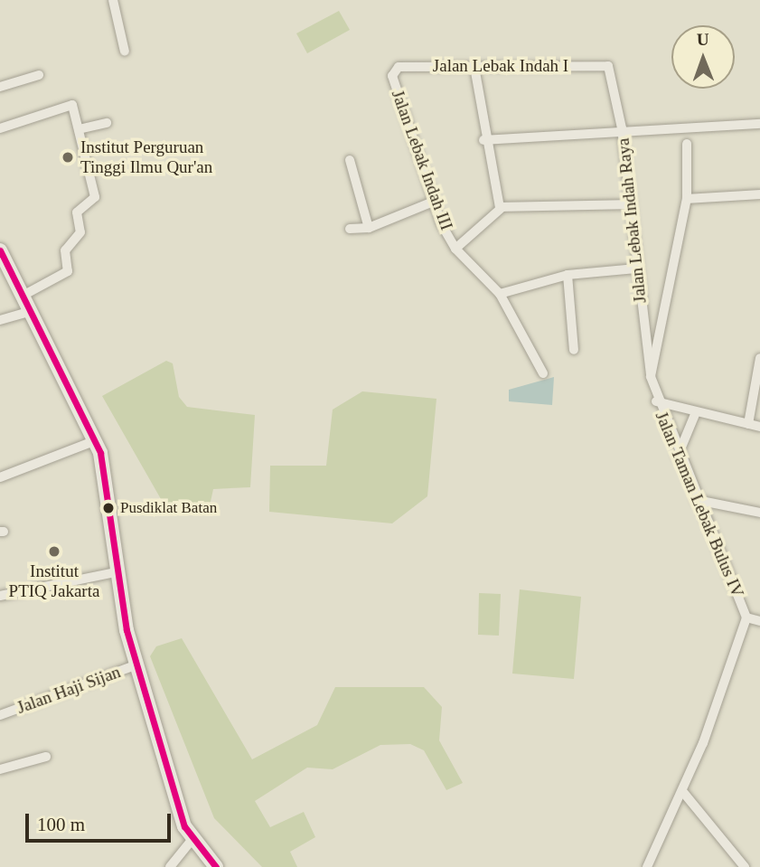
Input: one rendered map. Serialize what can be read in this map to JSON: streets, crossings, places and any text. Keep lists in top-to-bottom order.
{
  "streets": {
    "street": [
      "Jalan Lebak Indah I",
      "Jalan Lebak Indah III",
      "Jalan Lebak Indah Raya",
      "Jalan Taman Lebak Bulus IV",
      "Jalan Haji Sijan"
    ]
  },
  "crossings": [
    ["Jalan Lebak Indah I", "Jalan Lebak Indah III"],
    ["Jalan Lebak Indah I", "Jalan Lebak Indah Raya"],
    ["Jalan Lebak Indah Raya", "Jalan Taman Lebak Bulus IV"]
  ],
  "places": ["Institut Perguruan Tinggi Ilmu Qur'an", "Pusdiklat Batan", "Institut PTIQ Jakarta"],
  "scale_bar": "100 m",
  "north": "top"
}
